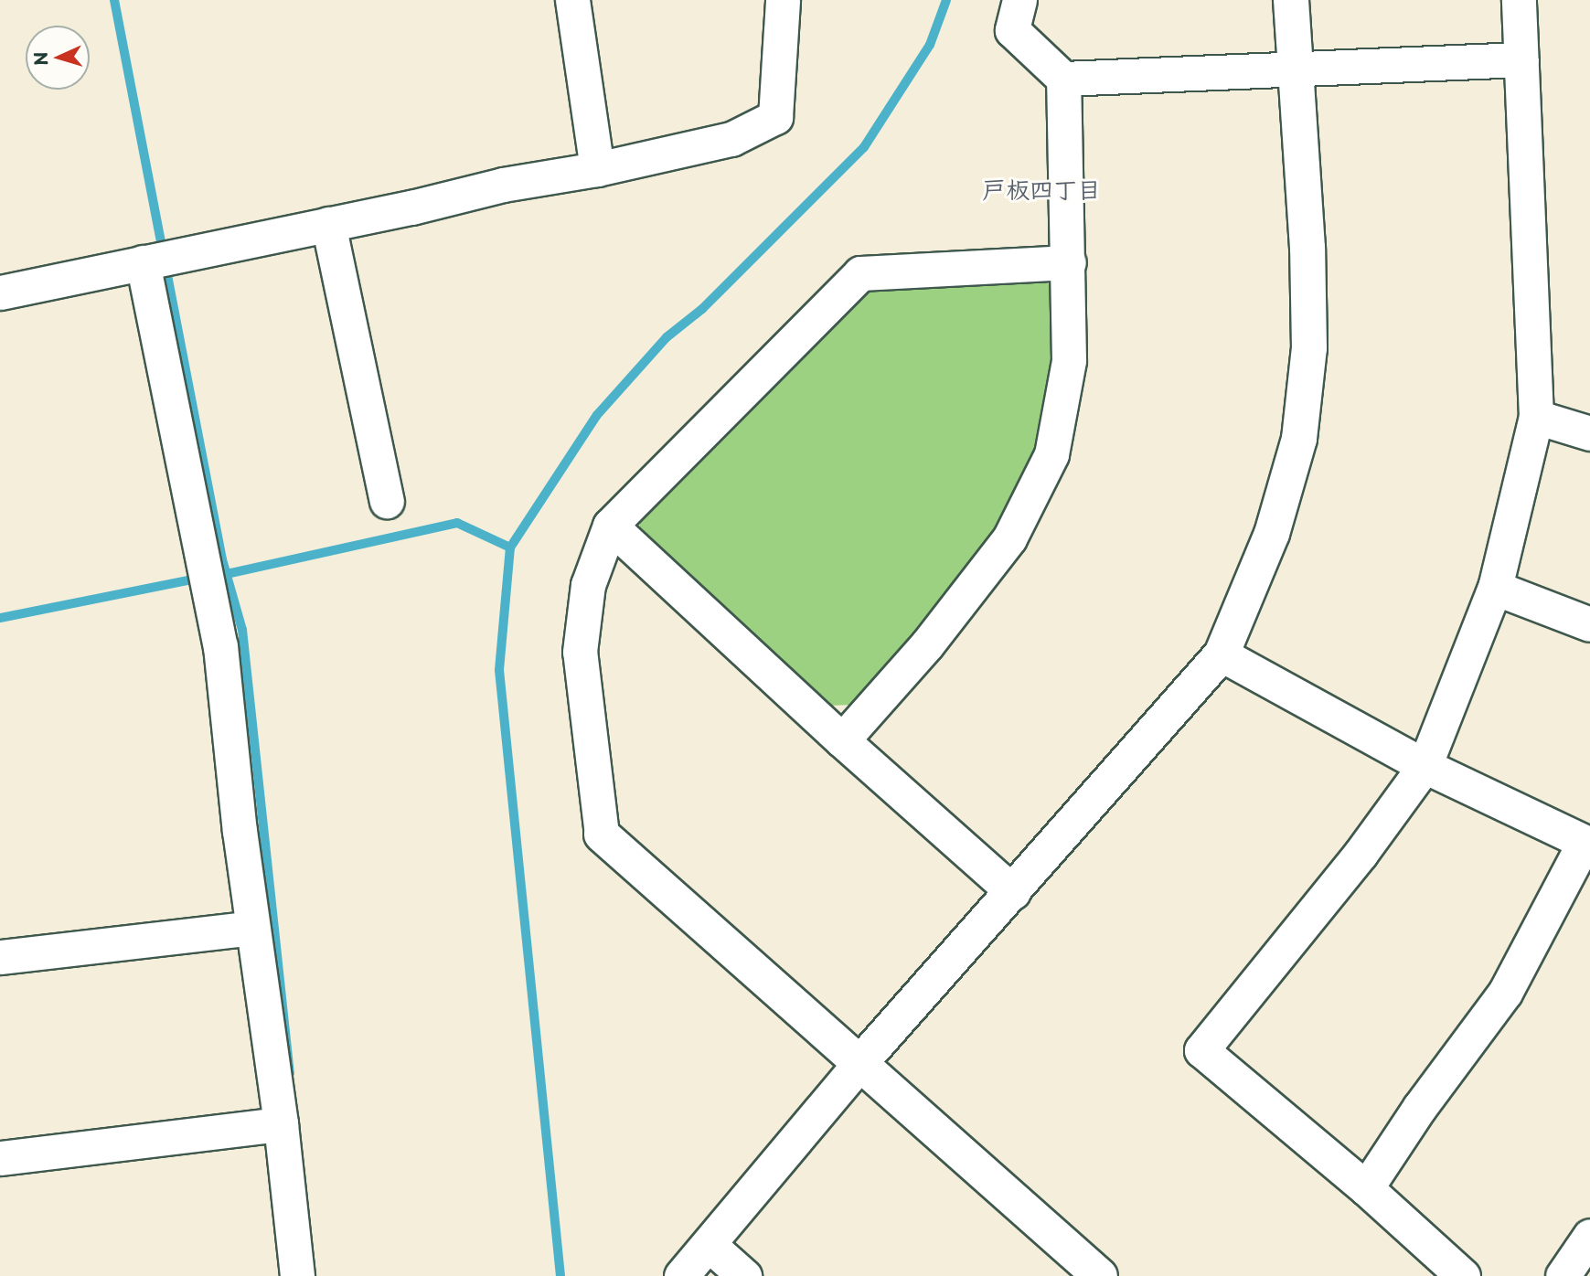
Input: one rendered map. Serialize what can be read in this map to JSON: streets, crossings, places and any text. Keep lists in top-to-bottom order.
{
  "districts": ["戸板四丁目"],
  "north": "left"
}
